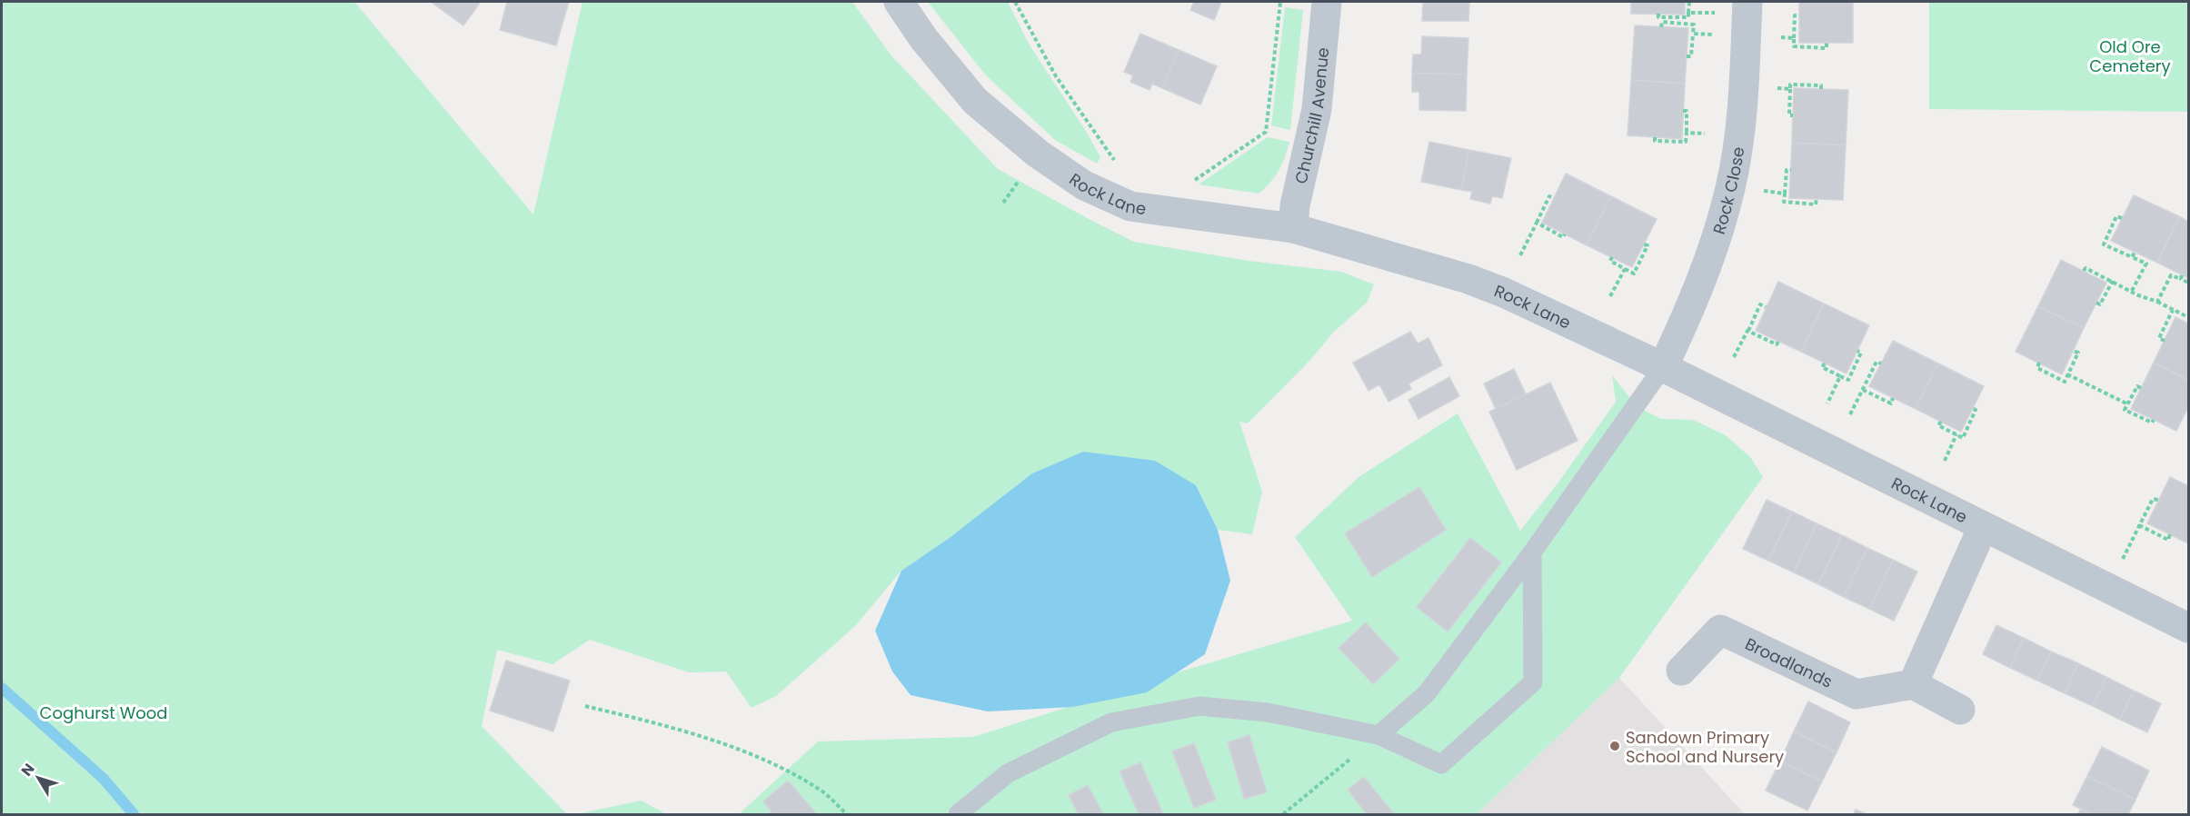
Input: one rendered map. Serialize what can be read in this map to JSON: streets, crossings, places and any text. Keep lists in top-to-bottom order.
{
  "streets": {
    "street": [
      "Churchill Avenue",
      "Rock Close",
      "Rock Lane",
      "Broadlands"
    ]
  },
  "crossings": [
    ["Churchill Avenue", "Rock Lane"],
    ["Rock Close", "Rock Lane"]
  ],
  "parks": ["Old Ore Cemetery", "Coghurst Wood"],
  "places": ["Sandown Primary School and Nursery"],
  "north": "top left"
}
